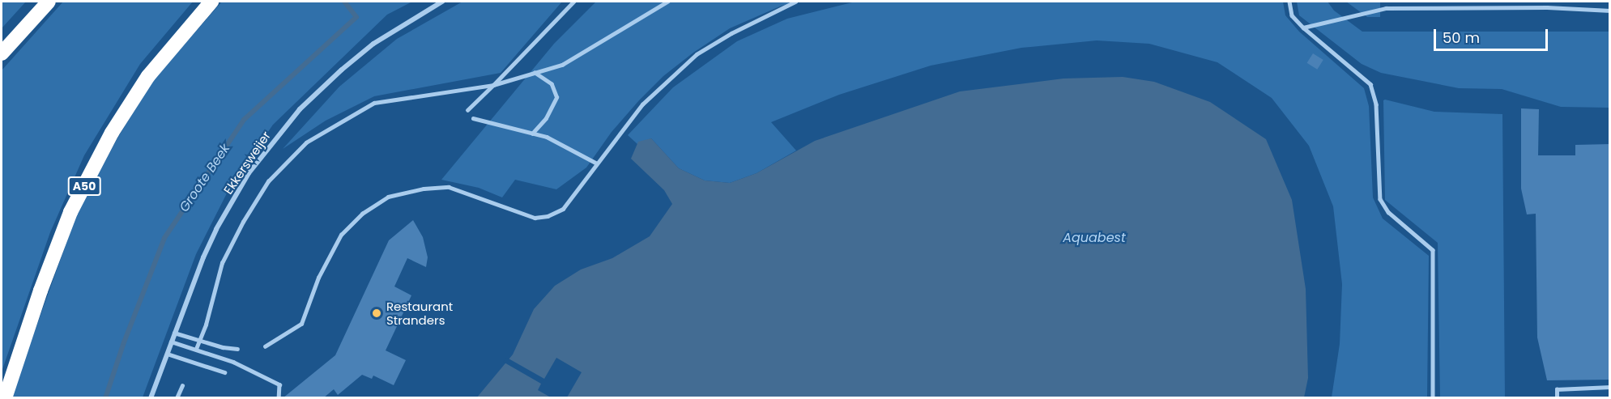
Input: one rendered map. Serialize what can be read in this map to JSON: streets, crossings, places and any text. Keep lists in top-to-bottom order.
{
  "streets": {
    "highway": ["A50"],
    "street": ["Ekkersweijer"]
  },
  "water": ["Groote Beek", "Aquabest"],
  "places": ["Restaurant Stranders"],
  "scale_bar": "50 m"
}
